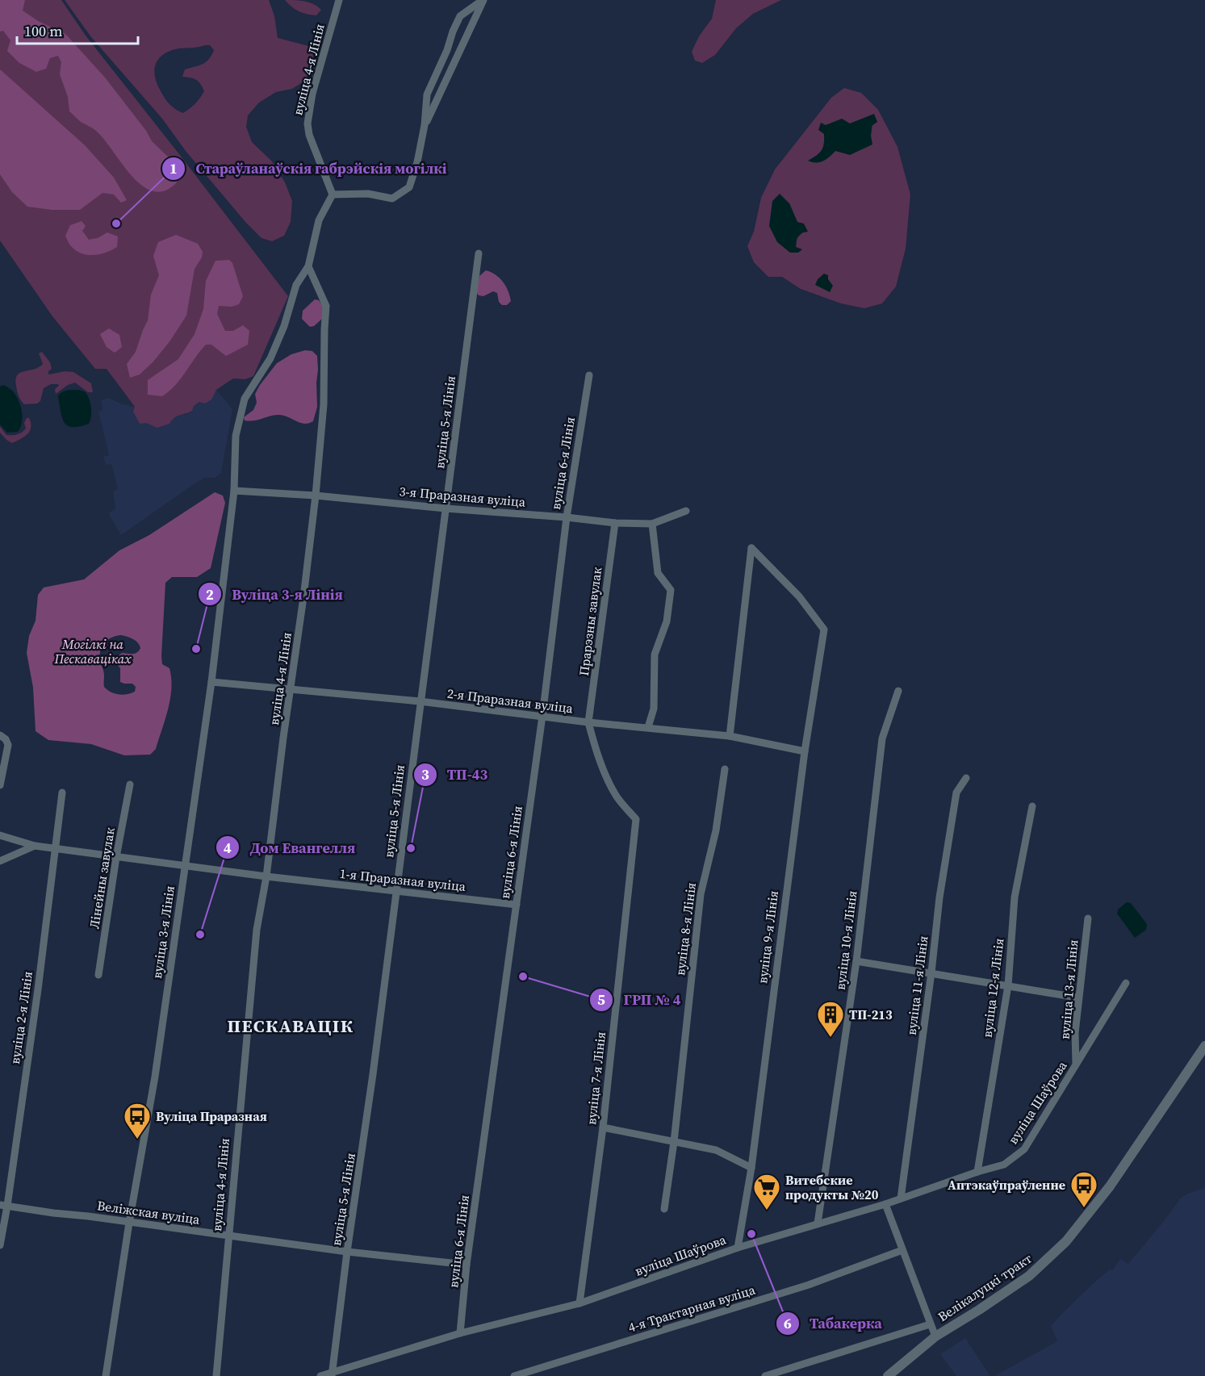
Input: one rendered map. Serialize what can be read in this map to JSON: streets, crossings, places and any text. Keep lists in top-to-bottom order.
{
  "streets": {
    "street": [
      "вуліца 4-я Лінія",
      "вуліца 5-я Лінія",
      "вуліца 6-я Лінія",
      "3-я Праразная вуліца",
      "Прарэзны завулак",
      "2-я Праразная вуліца",
      "Лінейны завулак",
      "1-я Праразная вуліца",
      "вуліца 8-я Лінія",
      "вуліца 3-я Лінія",
      "вуліца 9-я Лінія",
      "вуліца 10-я Лінія",
      "вуліца 11-я Лінія",
      "вуліца 12-я Лінія",
      "вуліца 13-я Лінія",
      "вуліца 2-я Лінія",
      "вуліца 7-я Лінія",
      "вуліца Шаўрова",
      "Веліжская вуліца",
      "Велікалуцкі тракт",
      "4-я Трактарная вуліца"
    ]
  },
  "crossings": [
    ["вуліца 4-я Лінія", "3-я Праразная вуліца"],
    ["вуліца 4-я Лінія", "2-я Праразная вуліца"],
    ["вуліца 4-я Лінія", "1-я Праразная вуліца"],
    ["вуліца 4-я Лінія", "вуліца 3-я Лінія"],
    ["вуліца 4-я Лінія", "Веліжская вуліца"],
    ["вуліца 5-я Лінія", "3-я Праразная вуліца"],
    ["вуліца 5-я Лінія", "2-я Праразная вуліца"],
    ["вуліца 5-я Лінія", "1-я Праразная вуліца"],
    ["вуліца 5-я Лінія", "вуліца Шаўрова"],
    ["вуліца 5-я Лінія", "Веліжская вуліца"],
    ["вуліца 6-я Лінія", "3-я Праразная вуліца"],
    ["вуліца 6-я Лінія", "2-я Праразная вуліца"],
    ["вуліца 6-я Лінія", "1-я Праразная вуліца"],
    ["вуліца 6-я Лінія", "вуліца Шаўрова"],
    ["вуліца 6-я Лінія", "Веліжская вуліца"],
    ["3-я Праразная вуліца", "Прарэзны завулак"],
    ["3-я Праразная вуліца", "вуліца 3-я Лінія"],
    ["Прарэзны завулак", "2-я Праразная вуліца"],
    ["Прарэзны завулак", "вуліца 7-я Лінія"],
    ["2-я Праразная вуліца", "вуліца 3-я Лінія"],
    ["2-я Праразная вуліца", "вуліца 9-я Лінія"],
    ["2-я Праразная вуліца", "вуліца 7-я Лінія"],
    ["Лінейны завулак", "1-я Праразная вуліца"],
    ["1-я Праразная вуліца", "вуліца 3-я Лінія"],
    ["1-я Праразная вуліца", "вуліца 2-я Лінія"],
    ["вуліца 3-я Лінія", "Веліжская вуліца"],
    ["вуліца 9-я Лінія", "вуліца Шаўрова"],
    ["вуліца 10-я Лінія", "вуліца Шаўрова"],
    ["вуліца 11-я Лінія", "вуліца Шаўрова"],
    ["вуліца 12-я Лінія", "вуліца Шаўрова"],
    ["вуліца 13-я Лінія", "вуліца Шаўрова"],
    ["вуліца 2-я Лінія", "Веліжская вуліца"],
    ["вуліца 7-я Лінія", "вуліца Шаўрова"]
  ],
  "districts": ["ПЕСКАВАЦІК"],
  "parks": ["Могілкі на Пескаваціках"],
  "places": {
    "other": [
      "Стараўланаўскія габрэйскія могілкі",
      "Вуліца 3-я Лінія",
      "ТП-43",
      "Дом Евангелля",
      "ГРП № 4",
      "Табакерка"
    ],
    "building": ["ТП-213"],
    "bus stop": ["Вуліца Праразная", "Аптэкаўпраўленне"],
    "supermarket": ["Витебские продукты №20"]
  },
  "scale_bar": "100 m"
}
